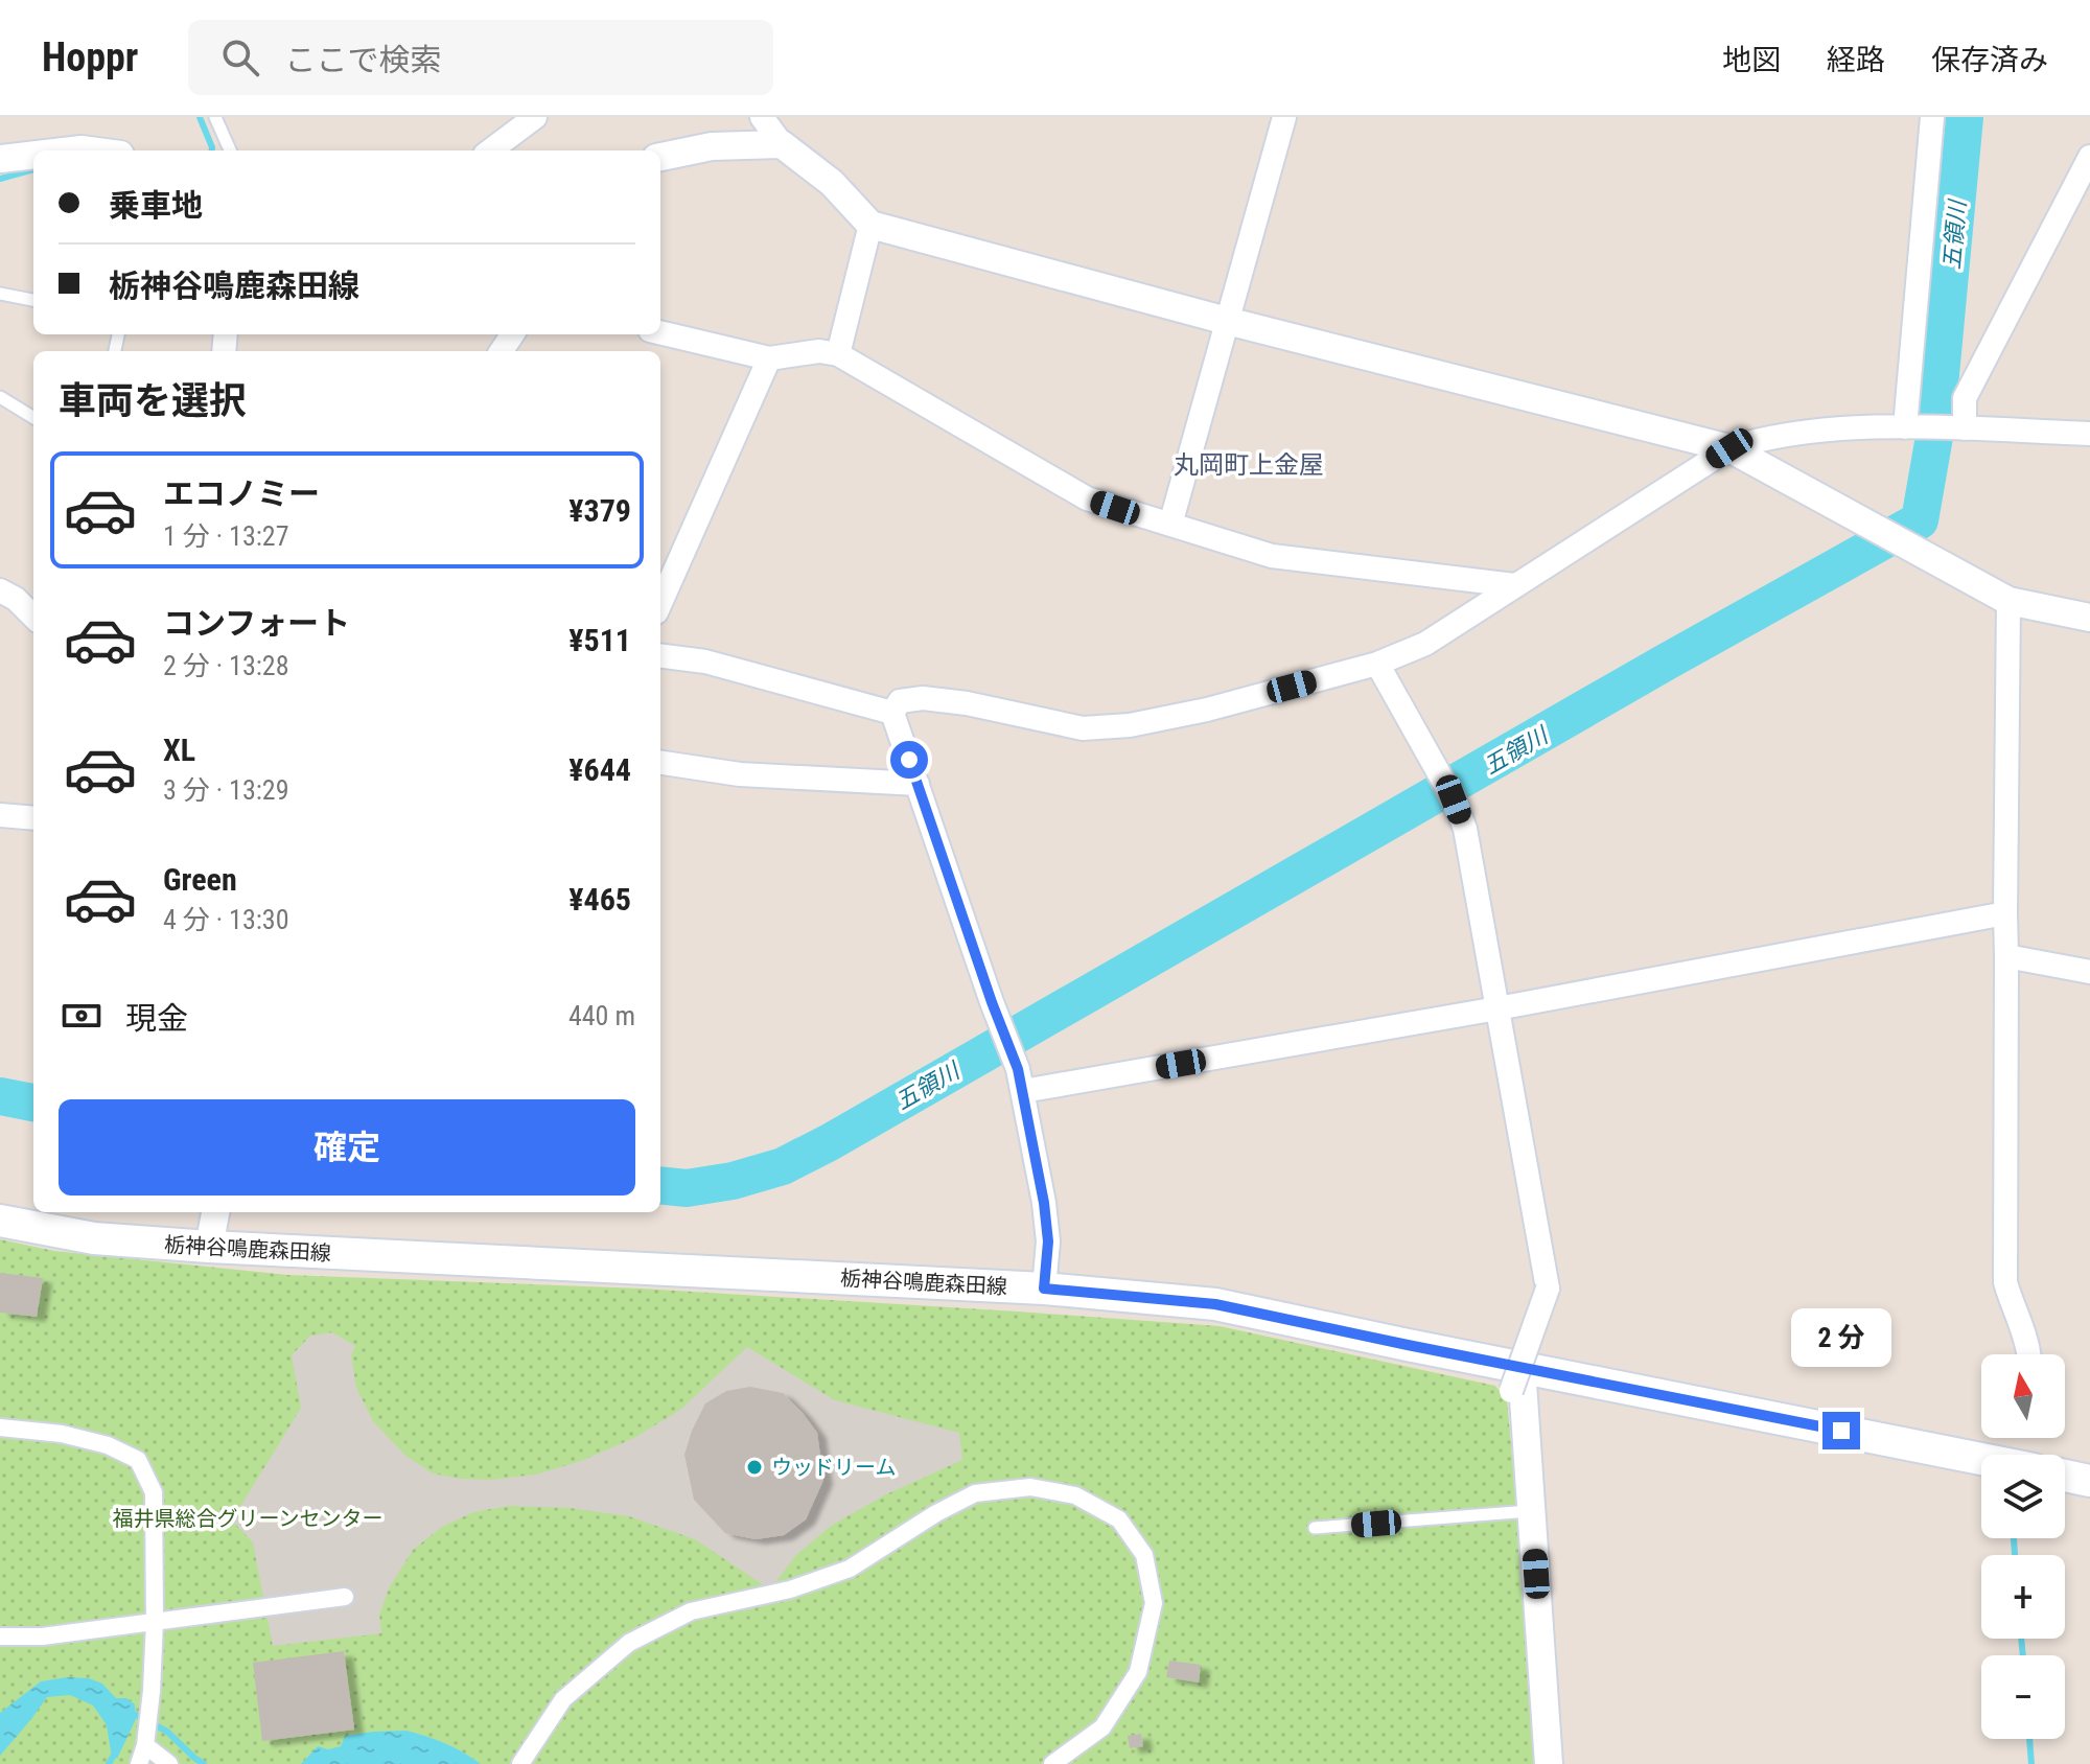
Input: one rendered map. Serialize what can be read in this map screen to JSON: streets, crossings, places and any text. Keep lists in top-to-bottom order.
{
  "streets": {
    "main road": ["栃神谷鳴鹿森田線"]
  },
  "districts": ["丸岡町上金屋"],
  "water": ["五領川"],
  "parks": ["福井県総合グリーンセンター"],
  "places": ["ウッドリーム"],
  "north": "top",
  "page": {
    "header": "Hoppr",
    "search": "ここで検索",
    "nav": ["地図", "経路", "保存済み"],
    "banner": ["乗車地", "栃神谷鳴鹿森田線"],
    "heading": "車両を選択",
    "list": [
      {
        "name": "エコノミー",
        "note": "1 分 · 13:27",
        "value": "¥379"
      },
      {
        "name": "コンフォート",
        "note": "2 分 · 13:28",
        "value": "¥511"
      },
      {
        "name": "XL",
        "note": "3 分 · 13:29",
        "value": "¥644"
      },
      {
        "name": "Green",
        "note": "4 分 · 13:30",
        "value": "¥465"
      }
    ],
    "pay": ["現金", "440 m"],
    "buttons": "確定",
    "bubble": "2 分",
    "map_buttons": ["+", "−"]
  }
}
